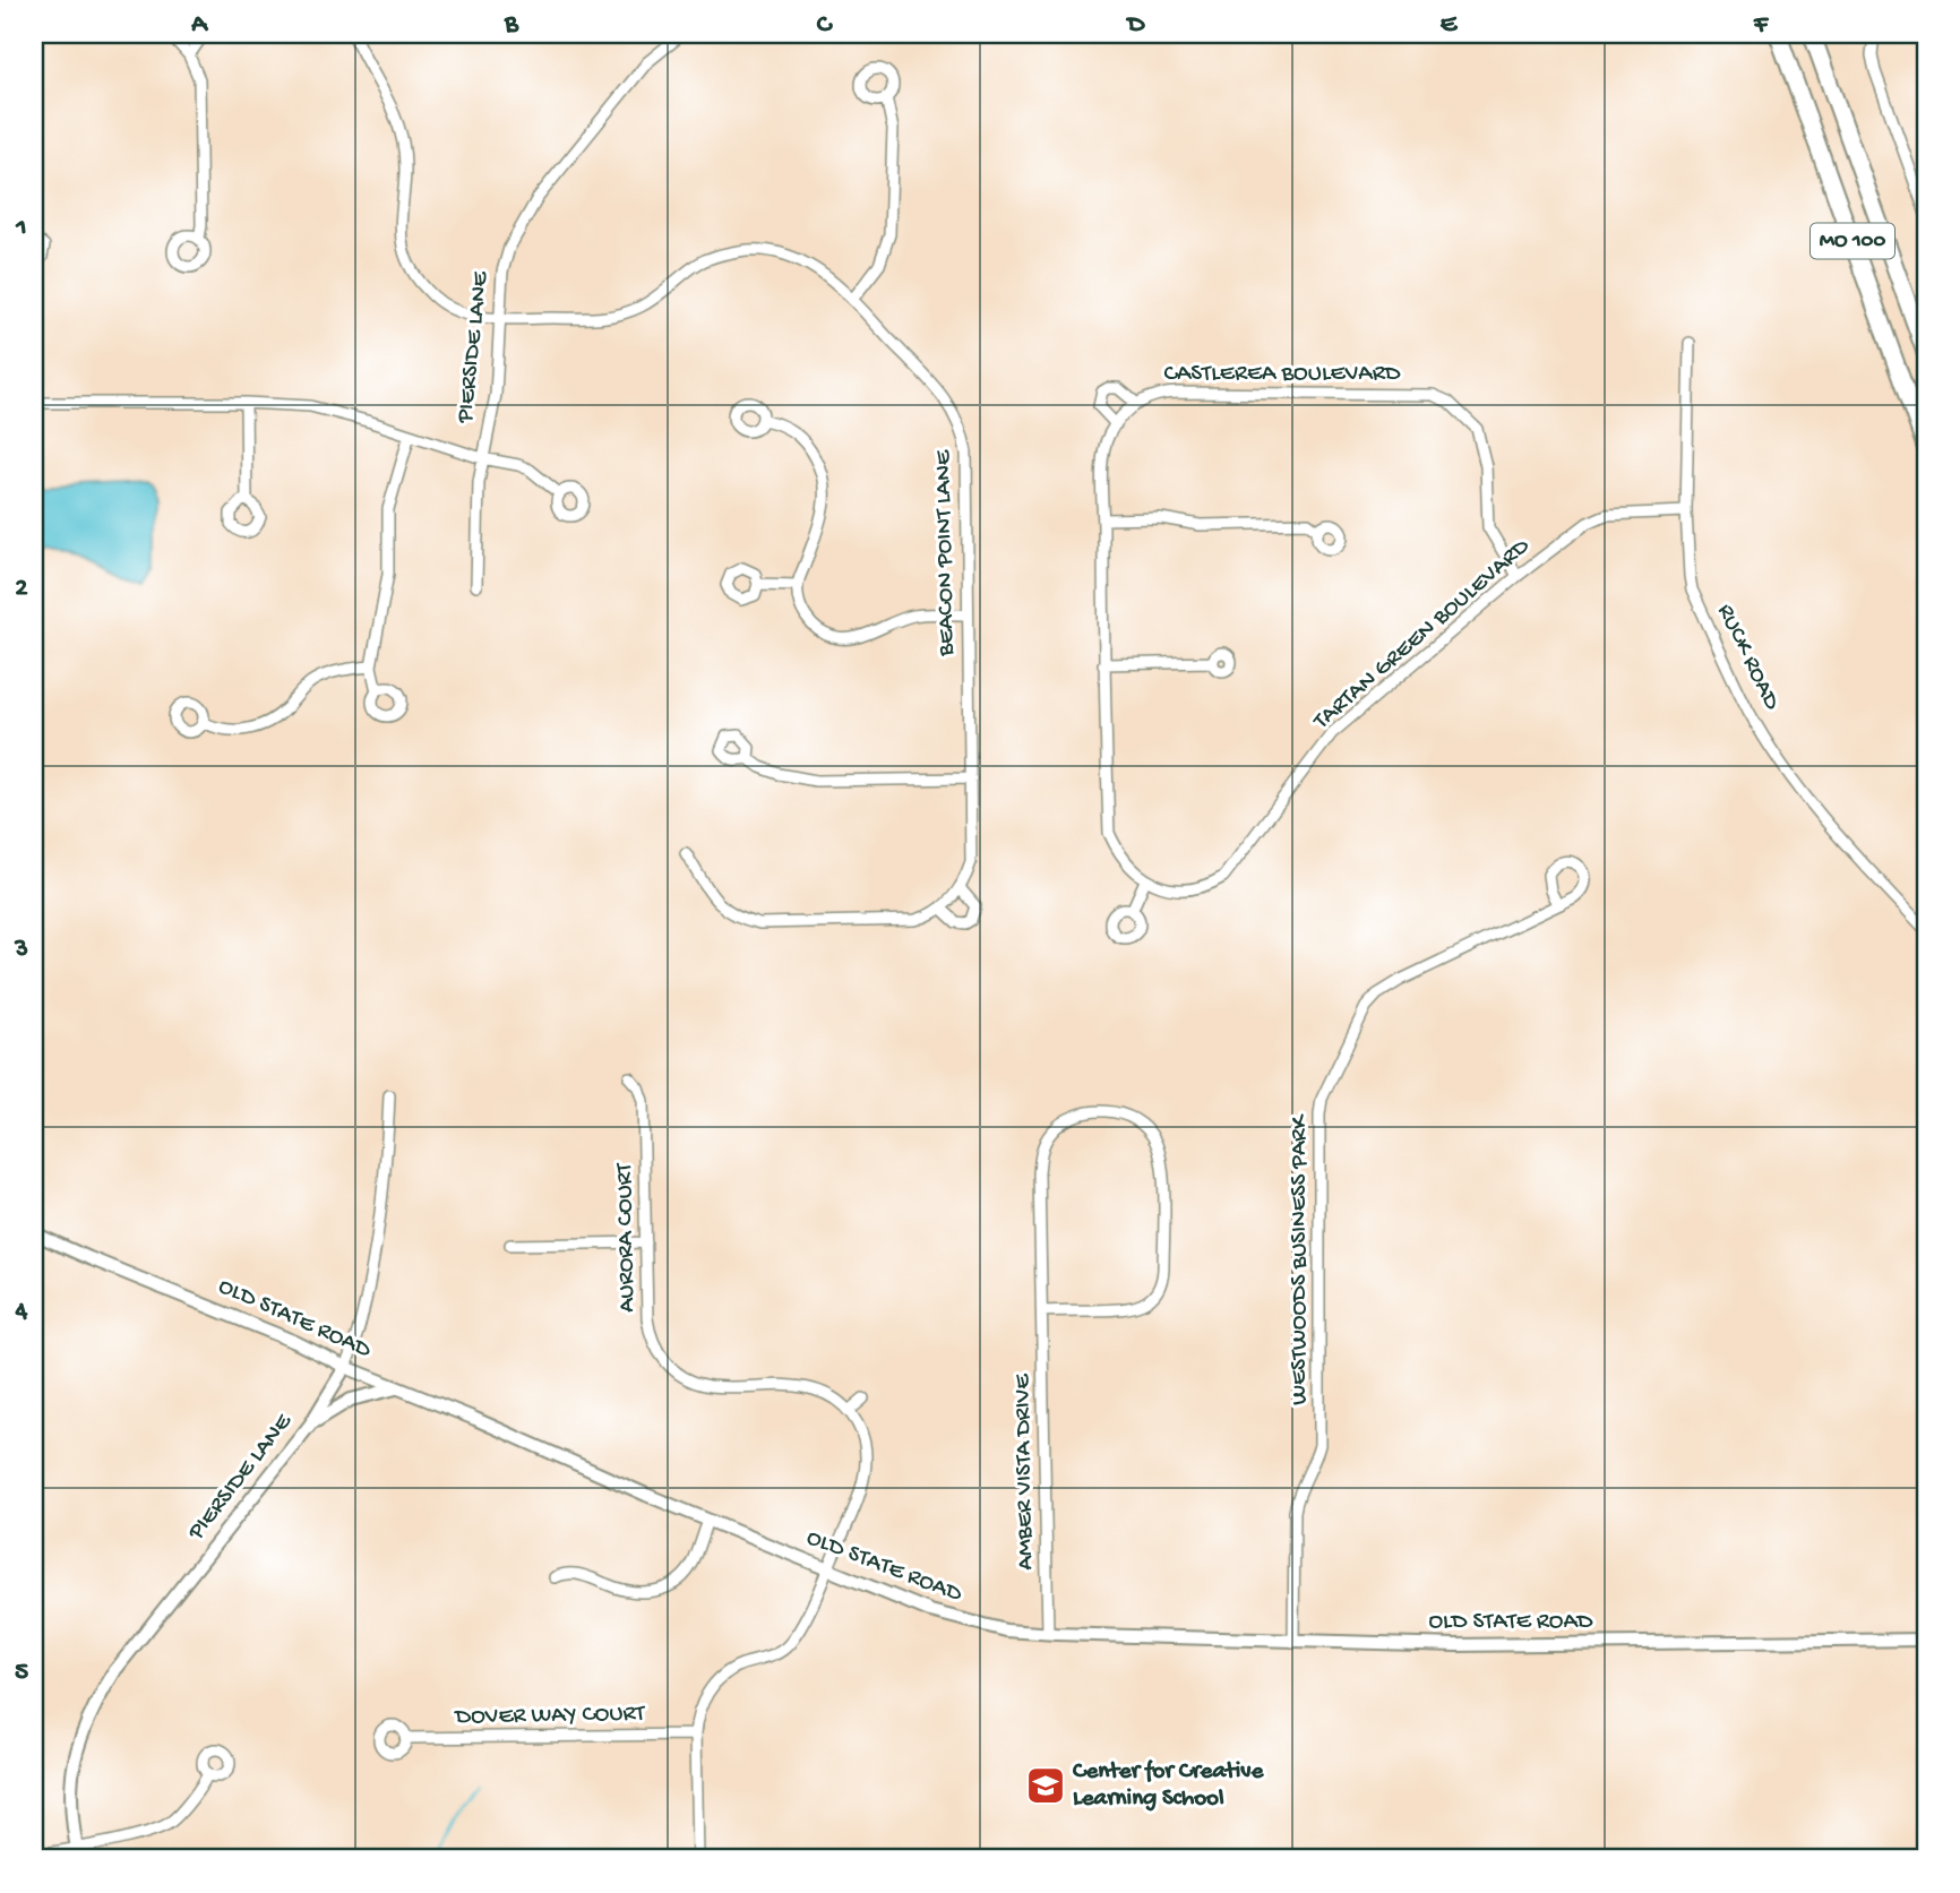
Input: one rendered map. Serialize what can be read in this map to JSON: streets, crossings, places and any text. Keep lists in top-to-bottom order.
{
  "streets": {
    "highway": ["MO 100"],
    "street": [
      "PIERSIDE LANE",
      "CASTLEREA BOULEVARD",
      "BEACON POINT LANE",
      "TARTAN GREEN BOULEVARD",
      "RUCK ROAD",
      "AURORA COURT",
      "WESTWOODS BUSINESS PARK",
      "OLD STATE ROAD",
      "AMBER VISTA DRIVE",
      "DOVER WAY COURT"
    ]
  },
  "crossings": [
    ["PIERSIDE LANE", "BEACON POINT LANE"],
    ["PIERSIDE LANE", "OLD STATE ROAD"],
    ["CASTLEREA BOULEVARD", "TARTAN GREEN BOULEVARD"],
    ["TARTAN GREEN BOULEVARD", "RUCK ROAD"],
    ["WESTWOODS BUSINESS PARK", "OLD STATE ROAD"],
    ["OLD STATE ROAD", "AMBER VISTA DRIVE"]
  ],
  "places": {
    "school or university": ["Center for Creative Learning School"]
  },
  "grid": {
    "columns": [
      "A",
      "B",
      "C",
      "D",
      "E",
      "F"
    ],
    "rows": [
      "1",
      "2",
      "3",
      "4",
      "5"
    ]
  }
}
